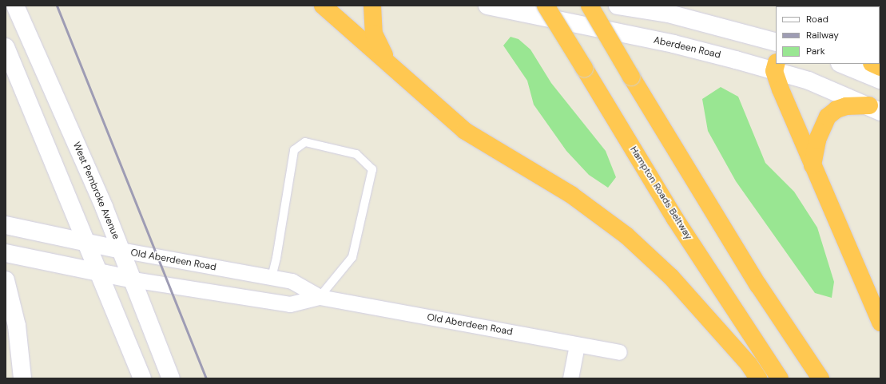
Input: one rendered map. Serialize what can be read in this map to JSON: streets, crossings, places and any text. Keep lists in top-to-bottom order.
{
  "streets": {
    "highway": ["Hampton Roads Beltway"],
    "main road": ["Aberdeen Road", "West Pembroke Avenue", "Old Aberdeen Road"]
  },
  "crossings": [
    ["West Pembroke Avenue", "Old Aberdeen Road"]
  ],
  "legend": ["Road", "Railway", "Park"]
}
